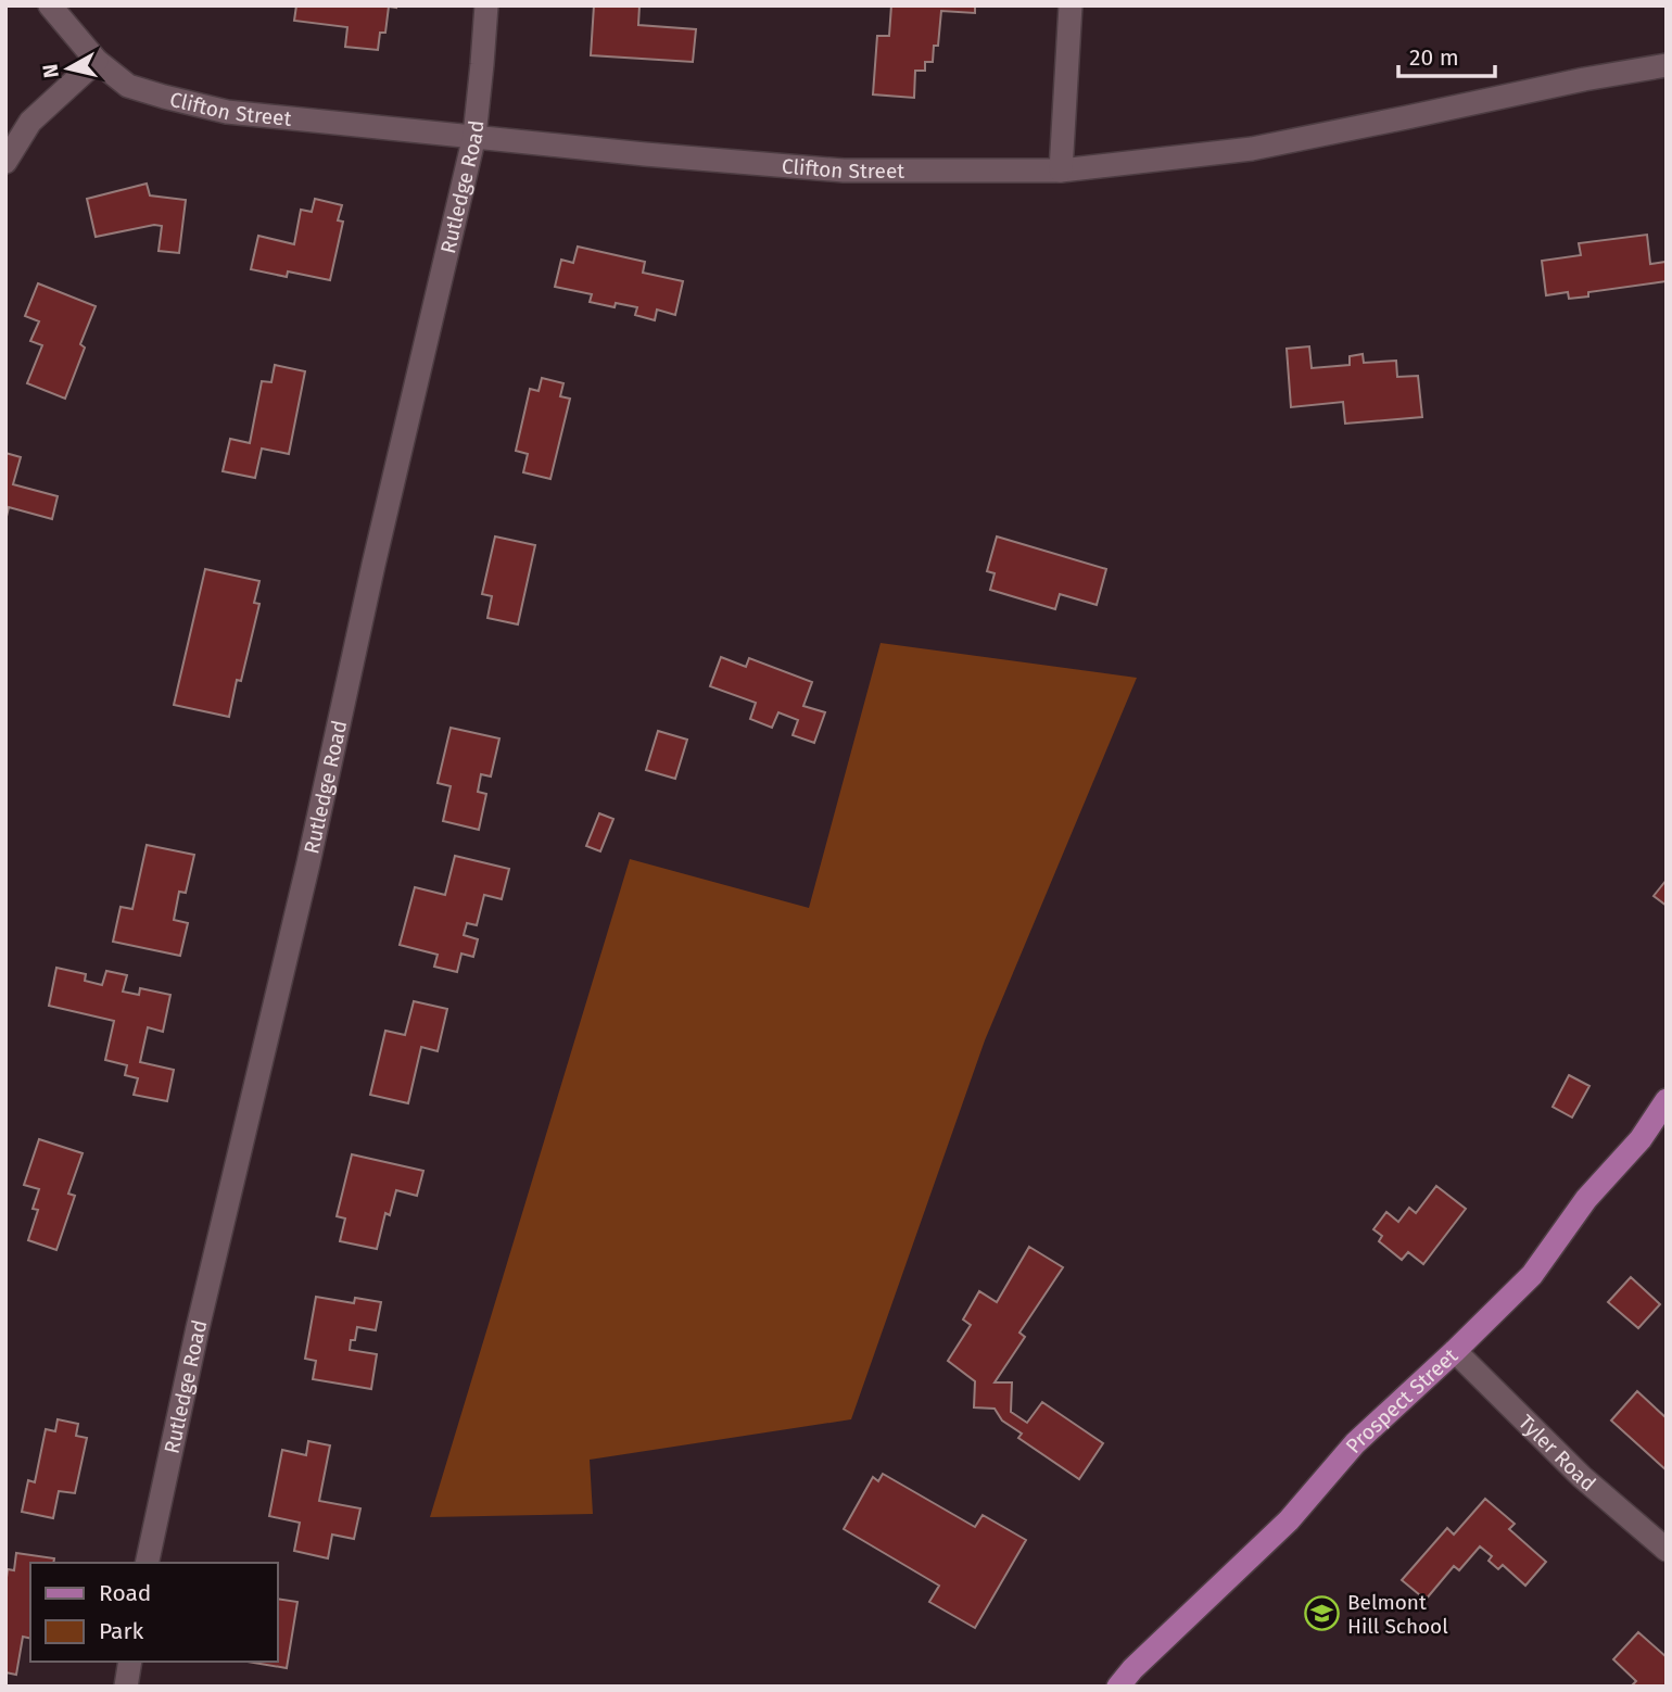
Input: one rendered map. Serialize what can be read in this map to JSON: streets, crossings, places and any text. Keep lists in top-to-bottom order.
{
  "streets": {
    "main road": ["Prospect Street"],
    "street": ["Clifton Street", "Rutledge Road", "Tyler Road"]
  },
  "crossings": [
    ["Clifton Street", "Rutledge Road"],
    ["Prospect Street", "Tyler Road"]
  ],
  "places": {
    "school or university": ["Belmont Hill School"]
  },
  "legend": ["Road", "Park"],
  "scale_bar": "20 m",
  "north": "left"
}
